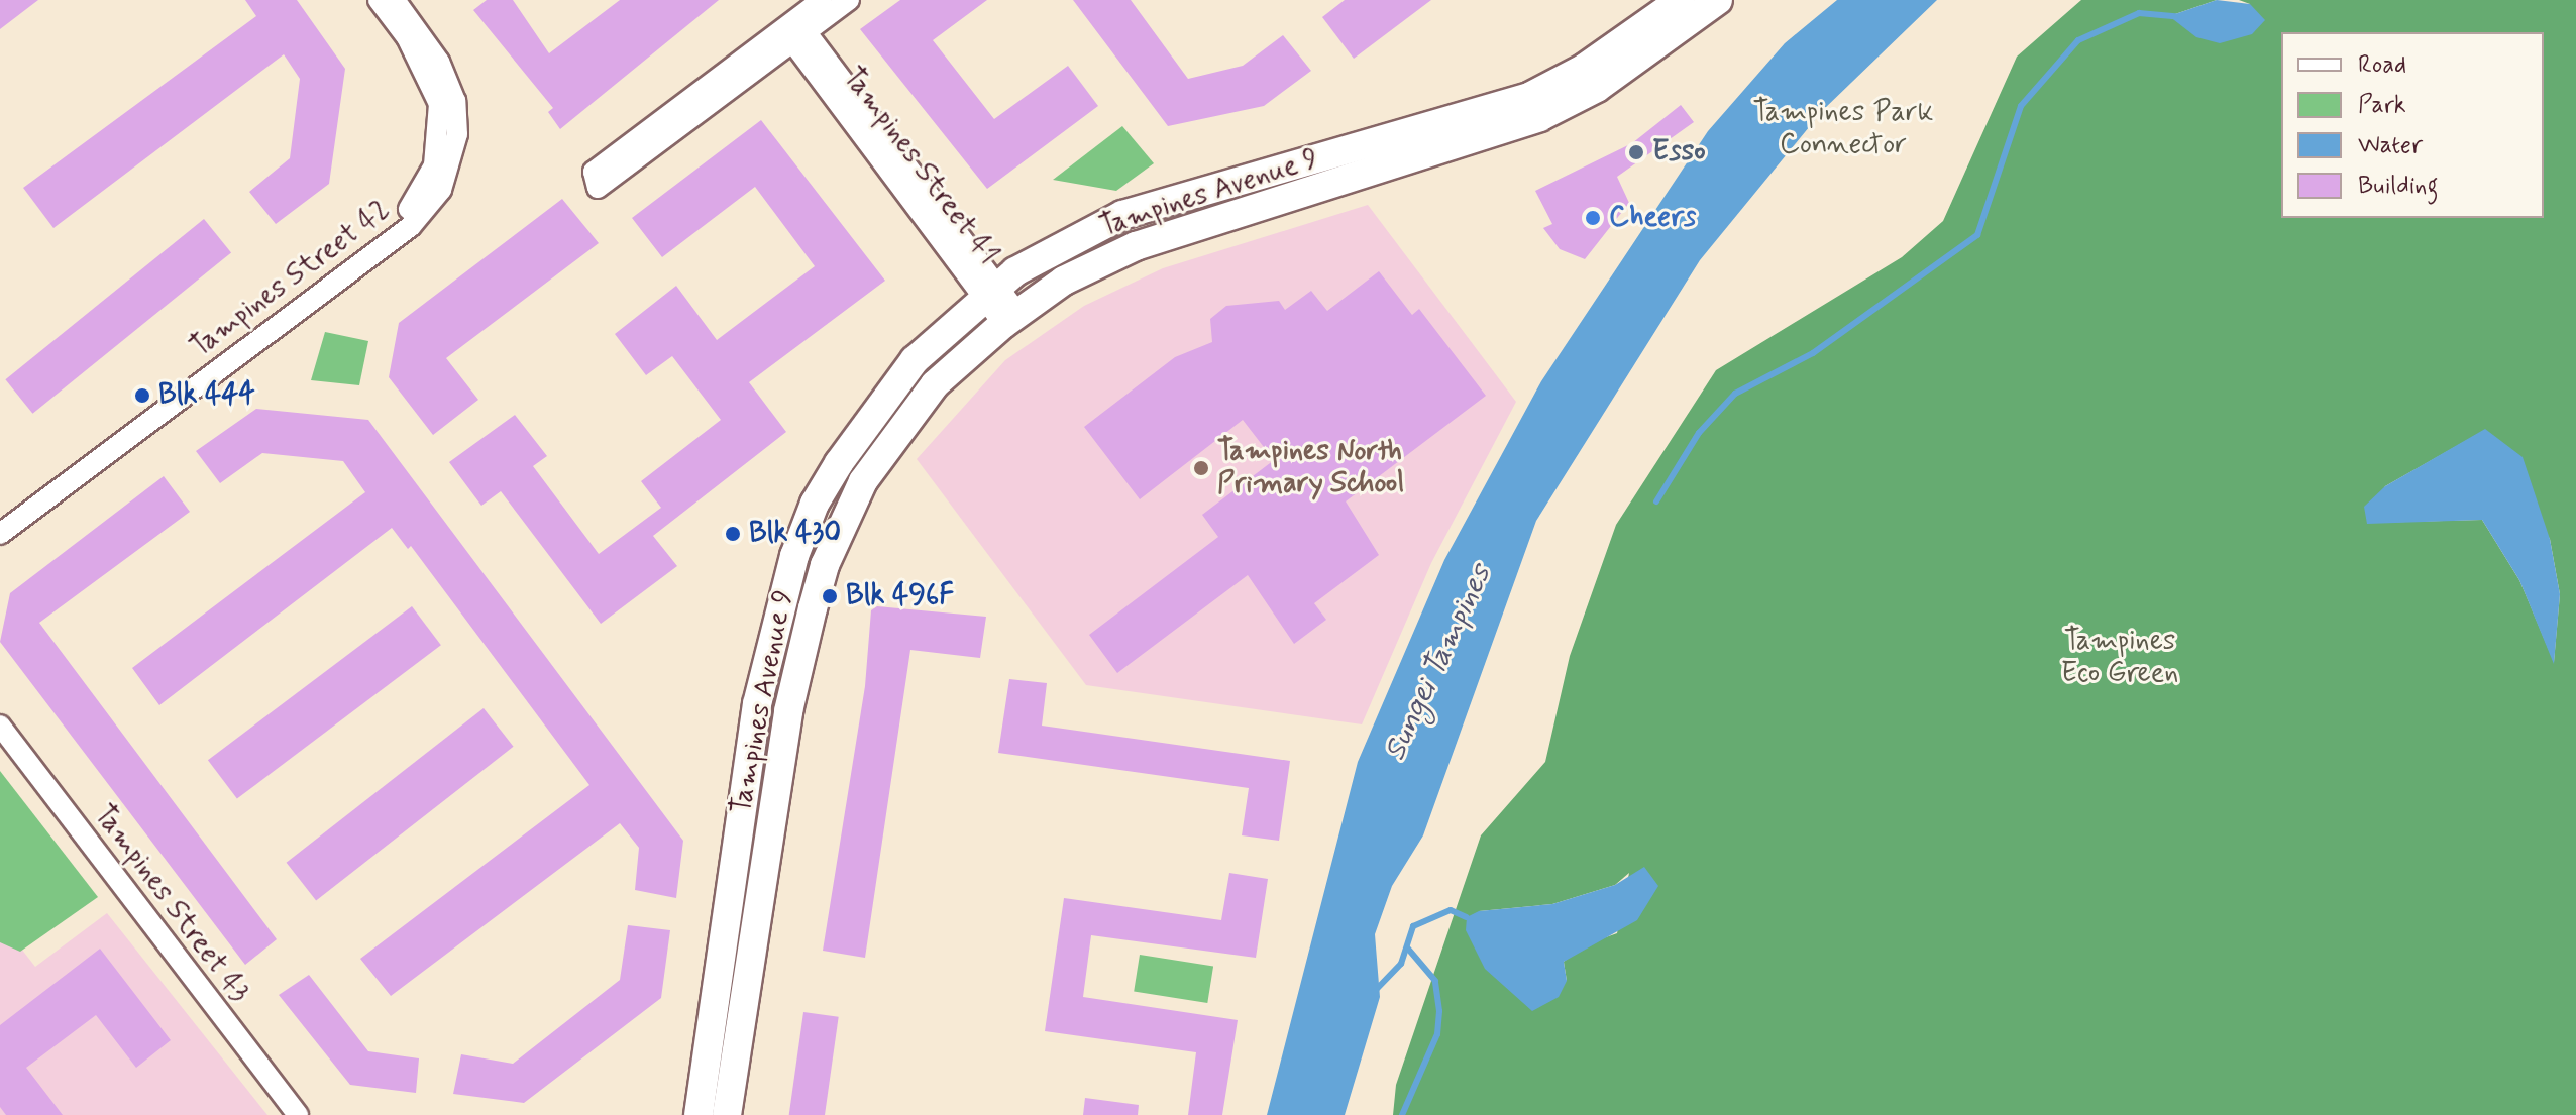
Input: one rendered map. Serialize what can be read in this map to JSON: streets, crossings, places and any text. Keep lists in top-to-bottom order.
{
  "streets": {
    "main road": ["Tampines Avenue 9"],
    "street": ["Tampines Street 41", "Tampines Street 42", "Tampines Street 43"]
  },
  "crossings": [
    ["Tampines Street 41", "Tampines Avenue 9"]
  ],
  "water": ["Sungei Tampines"],
  "parks": ["Tampines Park Connector", "Tampines Eco Green"],
  "places": [
    "Esso",
    "Cheers",
    "Blk 444",
    "Tampines North Primary School",
    "Blk 430",
    "Blk 496F"
  ],
  "legend": [
    "Road",
    "Park",
    "Water",
    "Building"
  ]
}
